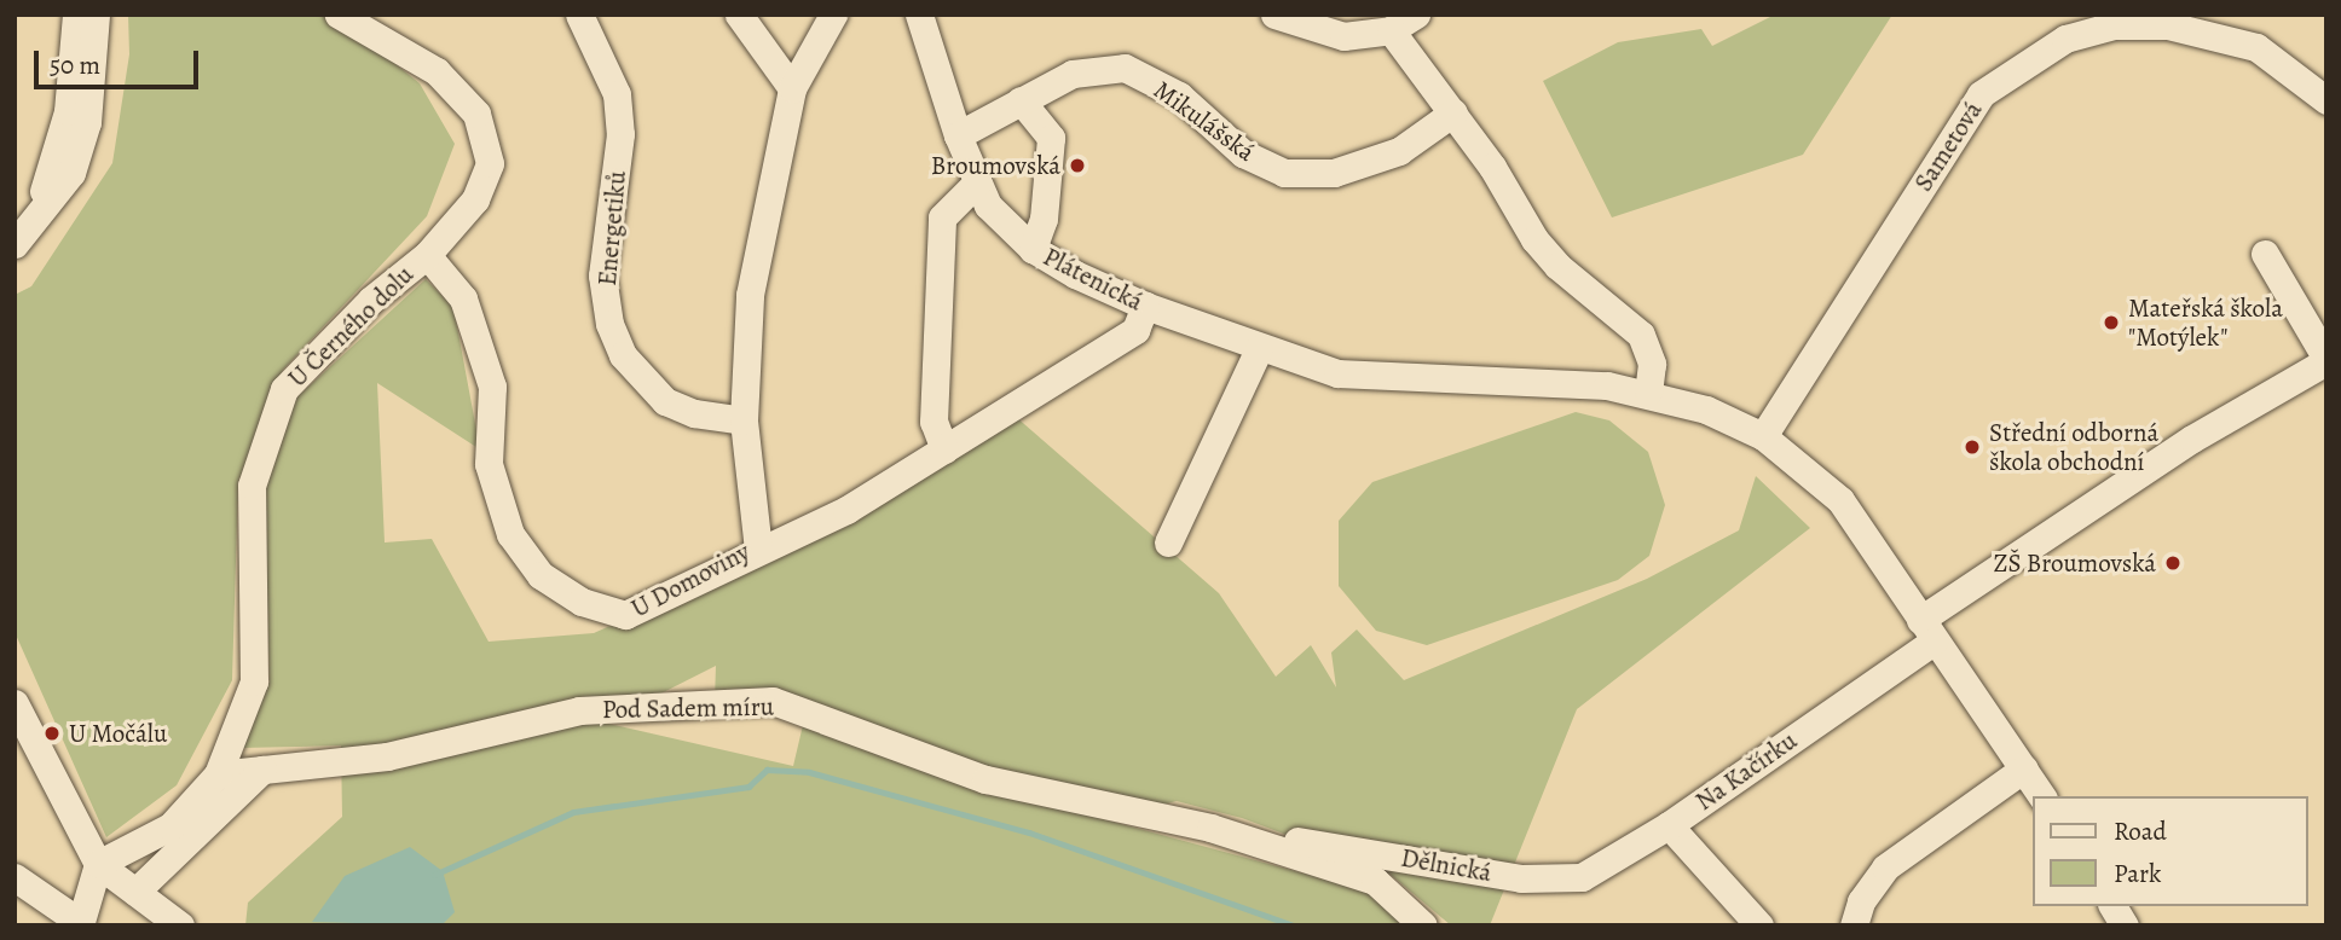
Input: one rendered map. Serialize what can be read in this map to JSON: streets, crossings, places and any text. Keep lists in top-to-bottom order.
{
  "streets": {
    "street": [
      "Mikulášská",
      "Sametová",
      "Energetiků",
      "Plátenická",
      "U Černého dolu",
      "U Domoviny",
      "Pod Sadem míru",
      "Na Kačírku",
      "Dělnická"
    ]
  },
  "crossings": [
    ["Mikulášská", "Plátenická"],
    ["Energetiků", "U Domoviny"],
    ["U Černého dolu", "U Domoviny"],
    ["U Černého dolu", "Pod Sadem míru"],
    ["Pod Sadem míru", "Dělnická"],
    ["Na Kačírku", "Dělnická"]
  ],
  "places": [
    "Broumovská",
    "Mateřská škola \"Motýlek\"",
    "Střední odborná škola obchodní",
    "ZŠ Broumovská",
    "U Močálu"
  ],
  "legend": ["Road", "Park"],
  "scale_bar": "50 m"
}
